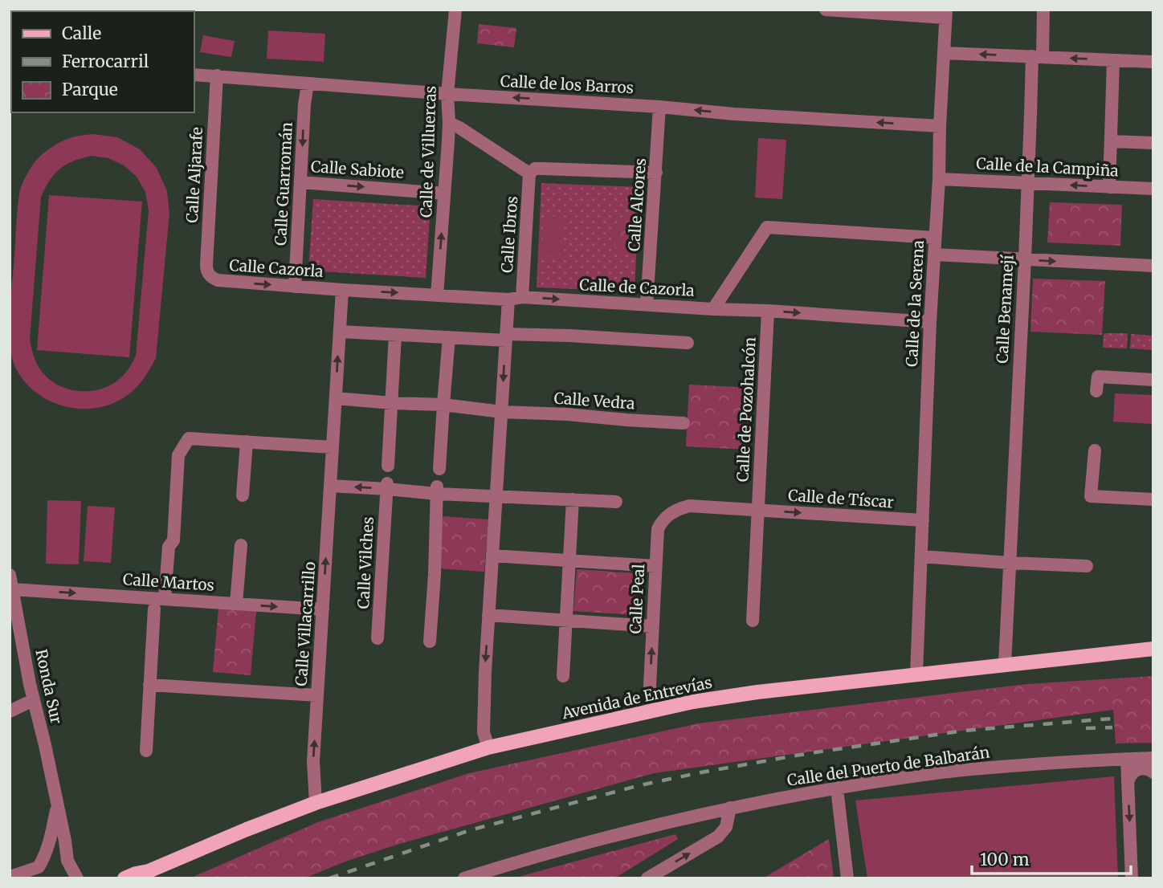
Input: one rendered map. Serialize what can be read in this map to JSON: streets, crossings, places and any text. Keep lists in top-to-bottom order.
{
  "streets": {
    "main road": ["Avenida de Entrevías"],
    "street": [
      "Calle de los Barros",
      "Calle de Villuercas",
      "Calle de la Campiña",
      "Calle Sabiote",
      "Calle Aljarafe",
      "Calle Guarromán",
      "Calle Alcores",
      "Calle Ibros",
      "Calle Cazorla",
      "Calle de Cazorla",
      "Calle de la Serena",
      "Calle Benamejí",
      "Calle Vedra",
      "Calle de Pozohalcón",
      "Calle de Tíscar",
      "Calle Vilches",
      "Calle Martos",
      "Calle Peal",
      "Calle Villacarrillo",
      "Ronda Sur",
      "Calle del Puerto de Balbarán"
    ]
  },
  "crossings": [
    ["Calle de los Barros", "Calle de Villuercas"],
    ["Calle de los Barros", "Calle Aljarafe"],
    ["Calle de los Barros", "Calle Guarromán"],
    ["Calle de los Barros", "Calle Alcores"],
    ["Calle de los Barros", "Calle de la Serena"],
    ["Calle de Villuercas", "Calle Sabiote"],
    ["Calle de Villuercas", "Calle de Cazorla"],
    ["Calle de la Campiña", "Calle de la Serena"],
    ["Calle de la Campiña", "Calle Benamejí"],
    ["Calle Sabiote", "Calle Guarromán"],
    ["Calle Aljarafe", "Calle Cazorla"],
    ["Calle Guarromán", "Calle Cazorla"],
    ["Calle Alcores", "Calle de Cazorla"],
    ["Calle Ibros", "Calle de Cazorla"],
    ["Calle Cazorla", "Calle de Cazorla"],
    ["Calle Cazorla", "Calle Villacarrillo"],
    ["Calle de Cazorla", "Calle de la Serena"],
    ["Calle de Cazorla", "Calle de Pozohalcón"],
    ["Calle de Cazorla", "Calle Villacarrillo"],
    ["Calle de la Serena", "Calle de Tíscar"],
    ["Calle de la Serena", "Avenida de Entrevías"],
    ["Calle Benamejí", "Avenida de Entrevías"],
    ["Calle de Pozohalcón", "Calle de Tíscar"],
    ["Calle de Tíscar", "Calle Peal"],
    ["Calle Martos", "Calle Villacarrillo"],
    ["Calle Martos", "Ronda Sur"],
    ["Calle Peal", "Avenida de Entrevías"],
    ["Calle Villacarrillo", "Avenida de Entrevías"]
  ],
  "one_way": [
    "Calle de Villuercas",
    "Calle Sabiote",
    "Calle Guarromán",
    "Calle Cazorla",
    "Calle de Tíscar"
  ],
  "legend": ["Calle", "Ferrocarril", "Parque"],
  "scale_bar": "100 m"
}
